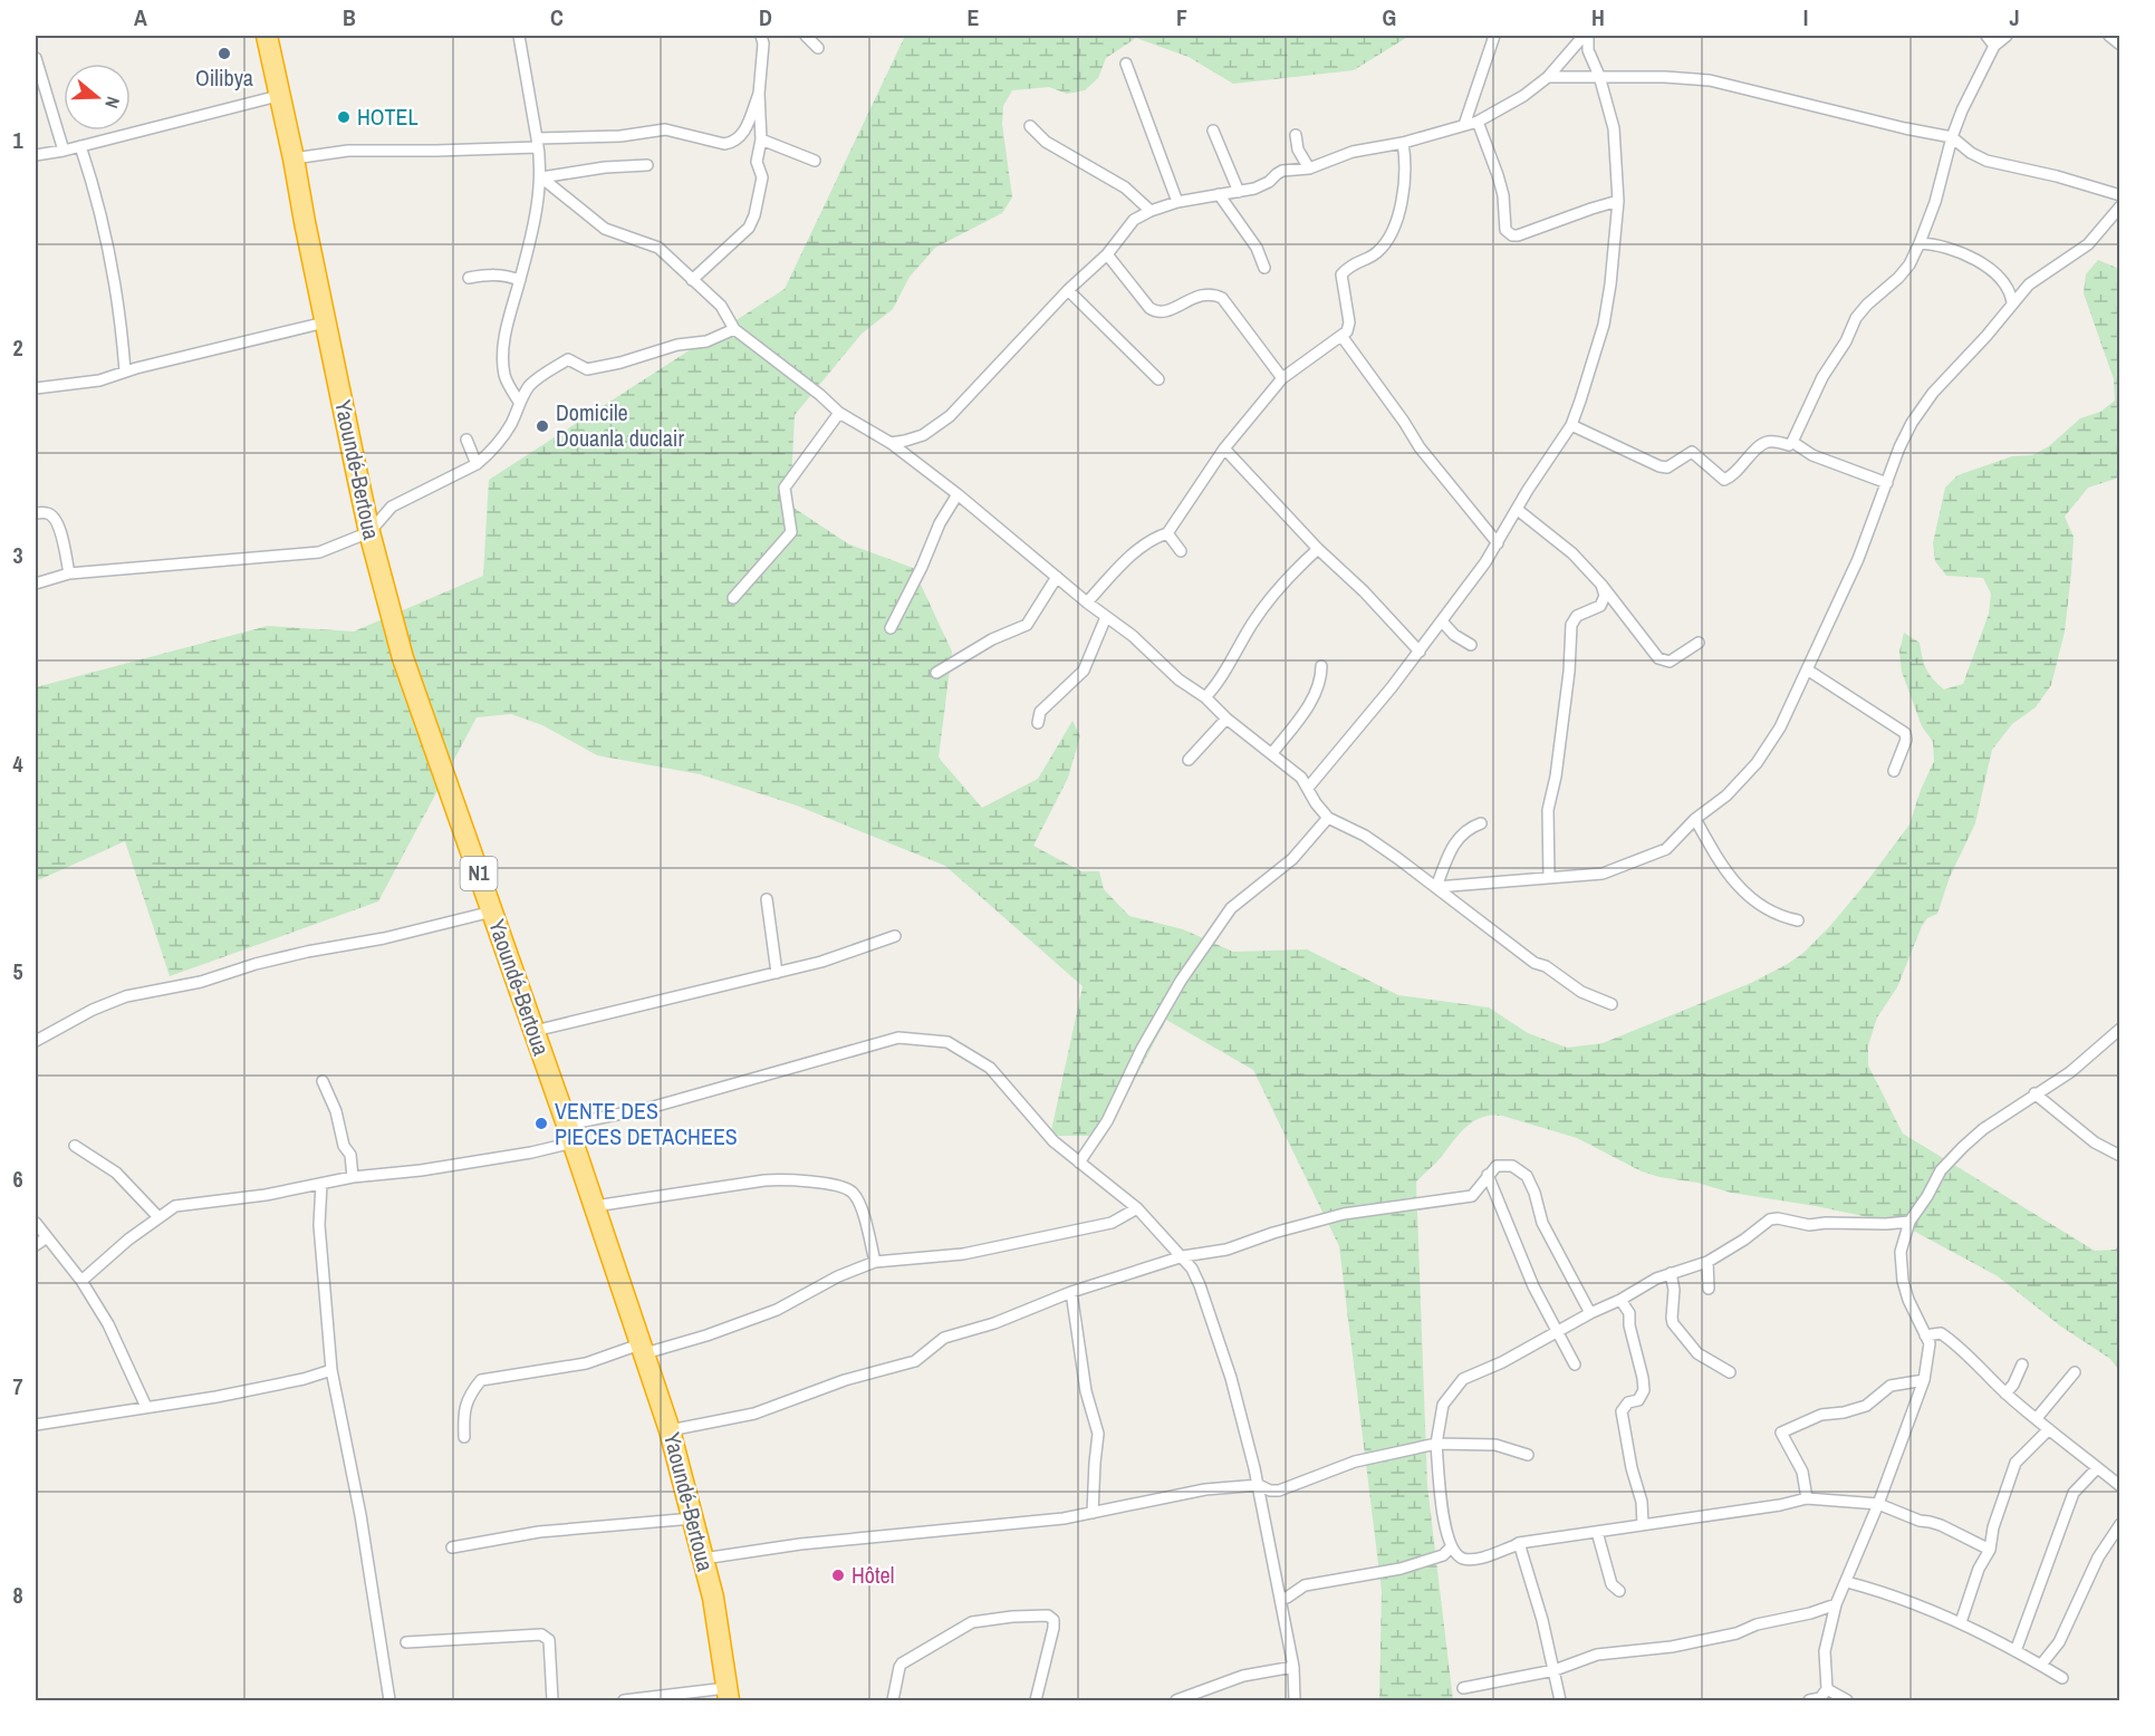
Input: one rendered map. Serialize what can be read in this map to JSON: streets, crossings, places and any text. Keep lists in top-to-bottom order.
{
  "streets": {
    "highway": ["Yaoundé-Bertoua", "N1"]
  },
  "places": [
    "Oilibya",
    "HOTEL",
    "Domicile Douanla duclair",
    "VENTE DES PIECES DETACHEES",
    "Hôtel"
  ],
  "north": "right",
  "grid": {
    "columns": [
      "A",
      "B",
      "C",
      "D",
      "E",
      "F",
      "G",
      "H",
      "I",
      "J"
    ],
    "rows": [
      "1",
      "2",
      "3",
      "4",
      "5",
      "6",
      "7",
      "8"
    ]
  }
}
